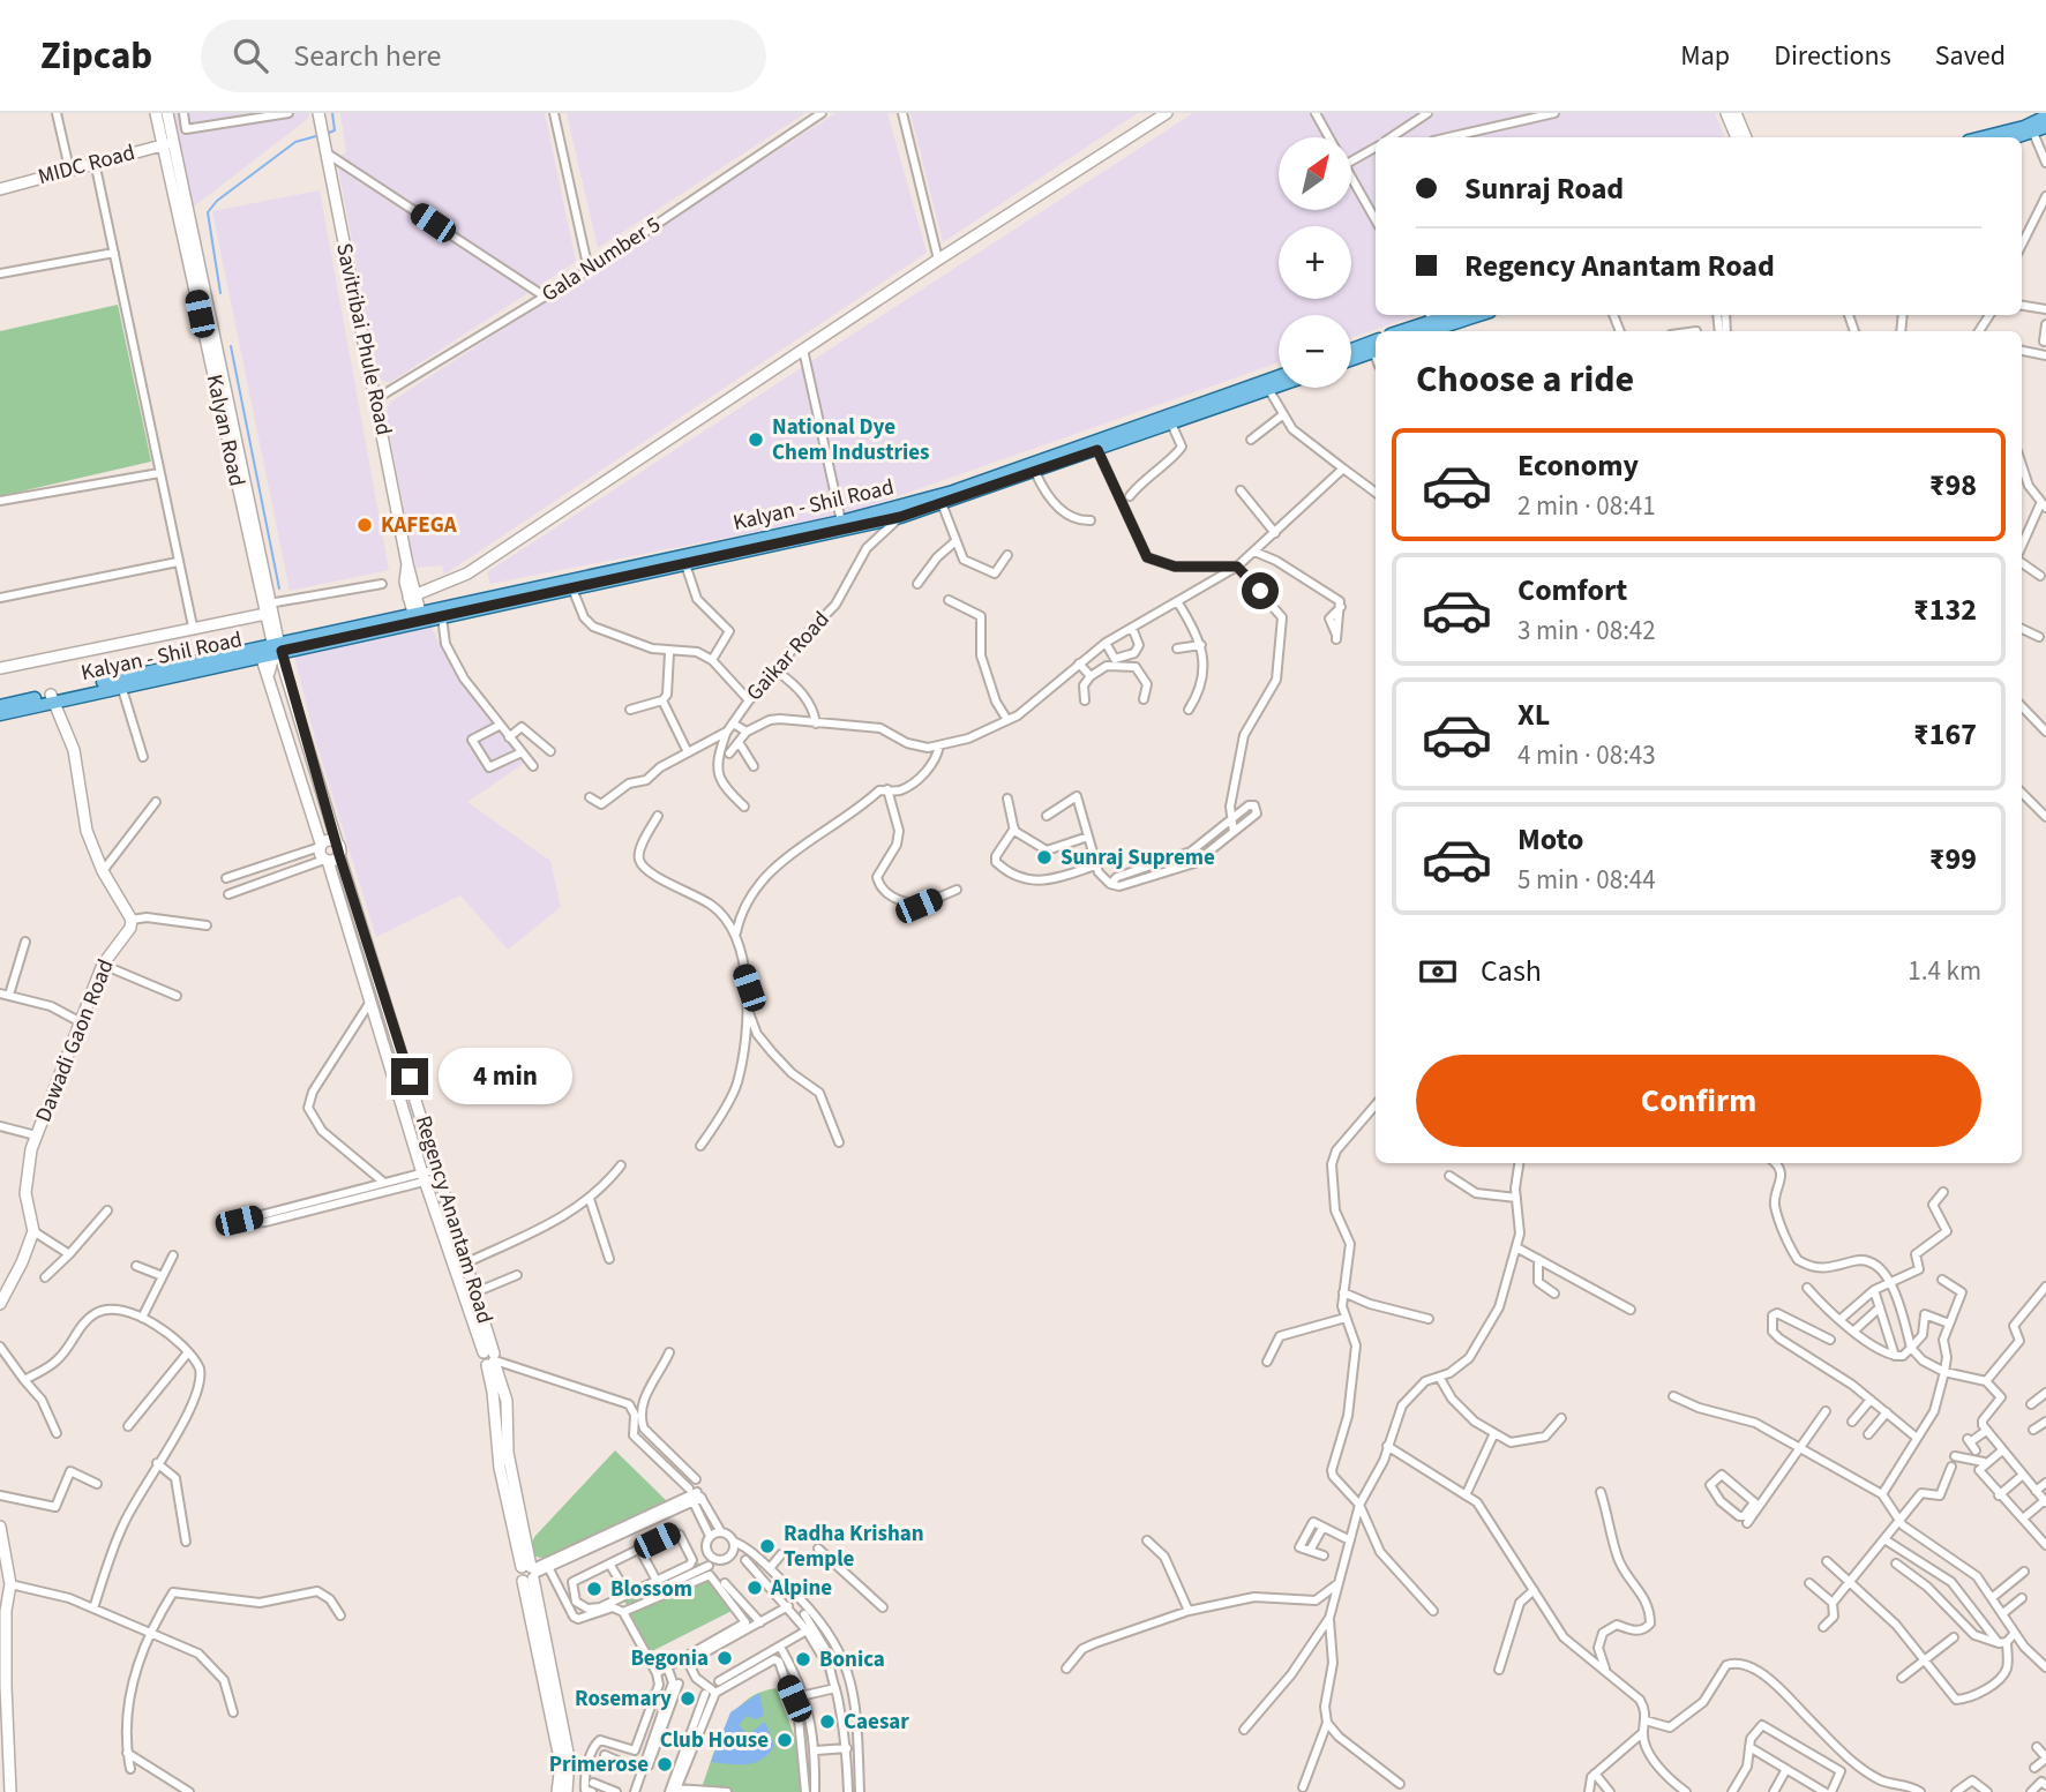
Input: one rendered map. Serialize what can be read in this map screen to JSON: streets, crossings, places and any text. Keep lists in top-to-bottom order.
{
  "streets": {
    "main road": ["Kalyan - Shil Road"],
    "street": [
      "MIDC Road",
      "Gala Number 5",
      "Savitribai Phule Road",
      "Kalyan Road",
      "Gaikar Road",
      "Dawadi Gaon Road",
      "Regency Anantam Road"
    ]
  },
  "crossings": [
    ["MIDC Road", "Kalyan Road"],
    ["Gala Number 5", "Savitribai Phule Road"],
    ["Savitribai Phule Road", "Kalyan - Shil Road"],
    ["Kalyan Road", "Kalyan - Shil Road"],
    ["Kalyan - Shil Road", "Gaikar Road"]
  ],
  "places": [
    "National Dye Chem Industries",
    "KAFEGA",
    "Sunraj Supreme",
    "Radha Krishan Temple",
    "Alpine",
    "Blossom",
    "Begonia",
    "Bonica",
    "Rosemary",
    "Caesar",
    "Club House",
    "Primerose"
  ],
  "north": "top right",
  "page": {
    "header": "Zipcab",
    "search": "Search here",
    "nav": ["Map", "Directions", "Saved"],
    "map_buttons": ["+", "−"],
    "banner": ["Sunraj Road", "Regency Anantam Road"],
    "heading": "Choose a ride",
    "list": [
      {
        "name": "Economy",
        "note": "2 min · 08:41",
        "value": "₹98"
      },
      {
        "name": "Comfort",
        "note": "3 min · 08:42",
        "value": "₹132"
      },
      {
        "name": "XL",
        "note": "4 min · 08:43",
        "value": "₹167"
      },
      {
        "name": "Moto",
        "note": "5 min · 08:44",
        "value": "₹99"
      }
    ],
    "pay": ["Cash", "1.4 km"],
    "buttons": "Confirm",
    "bubble": "4 min"
  }
}
